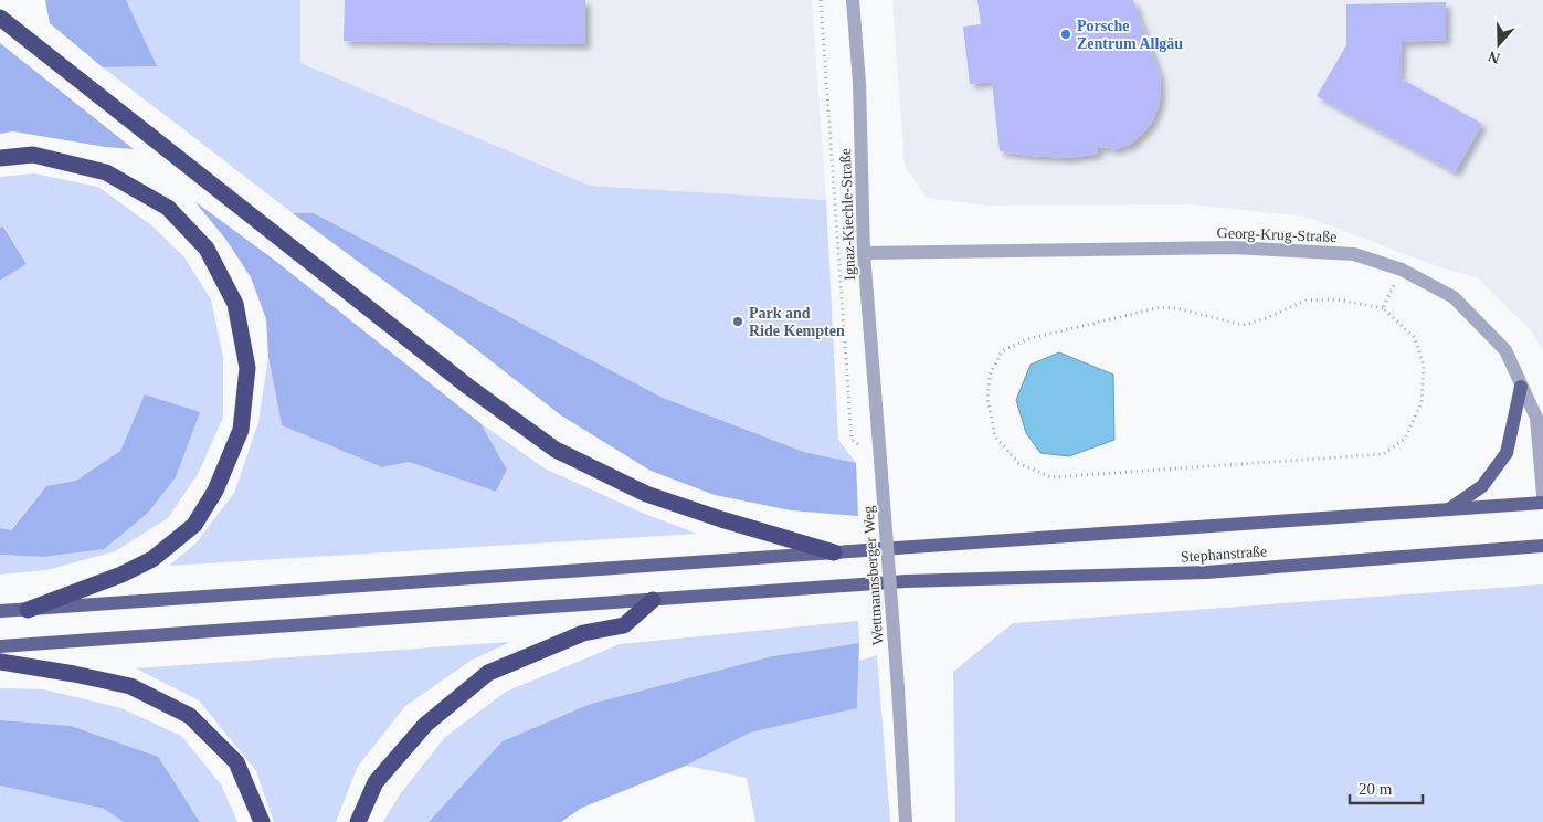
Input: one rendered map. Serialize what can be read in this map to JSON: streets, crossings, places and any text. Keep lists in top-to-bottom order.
{
  "streets": {
    "main road": ["Stephanstraße"],
    "street": ["Ignaz-Kiechle-Straße", "Georg-Krug-Straße", "Wettmannsberger Weg"]
  },
  "crossings": [
    ["Ignaz-Kiechle-Straße", "Georg-Krug-Straße"],
    ["Ignaz-Kiechle-Straße", "Wettmannsberger Weg"]
  ],
  "places": ["Porsche Zentrum Allgäu", "Park and Ride Kempten"],
  "scale_bar": "20 m",
  "north": "bottom"
}
